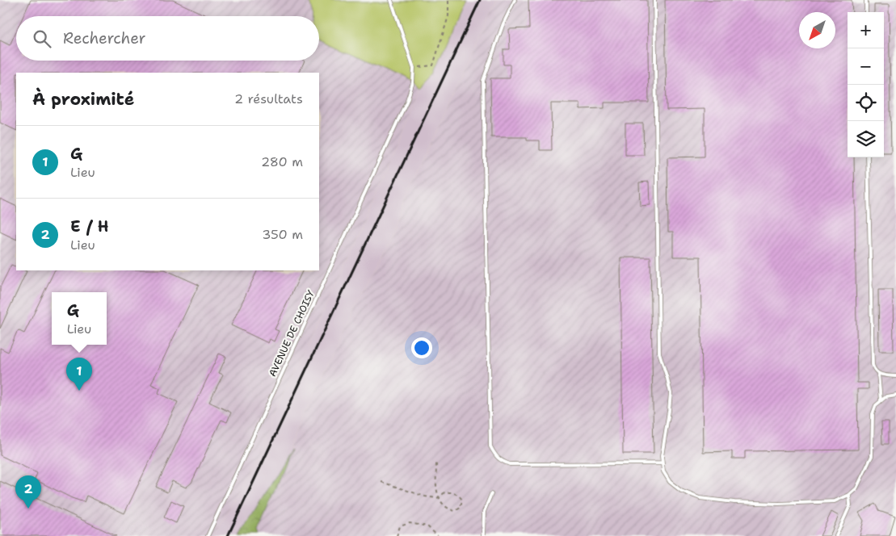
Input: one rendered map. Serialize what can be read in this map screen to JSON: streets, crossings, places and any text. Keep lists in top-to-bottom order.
{
  "streets": {
    "lane": ["AVENUE DE CHOISY"]
  },
  "north": "bottom left",
  "page": {
    "map_buttons": ["+", "−"],
    "search": "Rechercher",
    "heading": ["À proximité", "2 résultats"],
    "list": [
      {
        "mark": "1",
        "name": "G",
        "note": "Lieu",
        "value": "280 m"
      },
      {
        "mark": "2",
        "name": "E / H",
        "note": "Lieu",
        "value": "350 m"
      }
    ],
    "popup": ["G", "Lieu"],
    "pins": ["1", "2"]
  }
}
